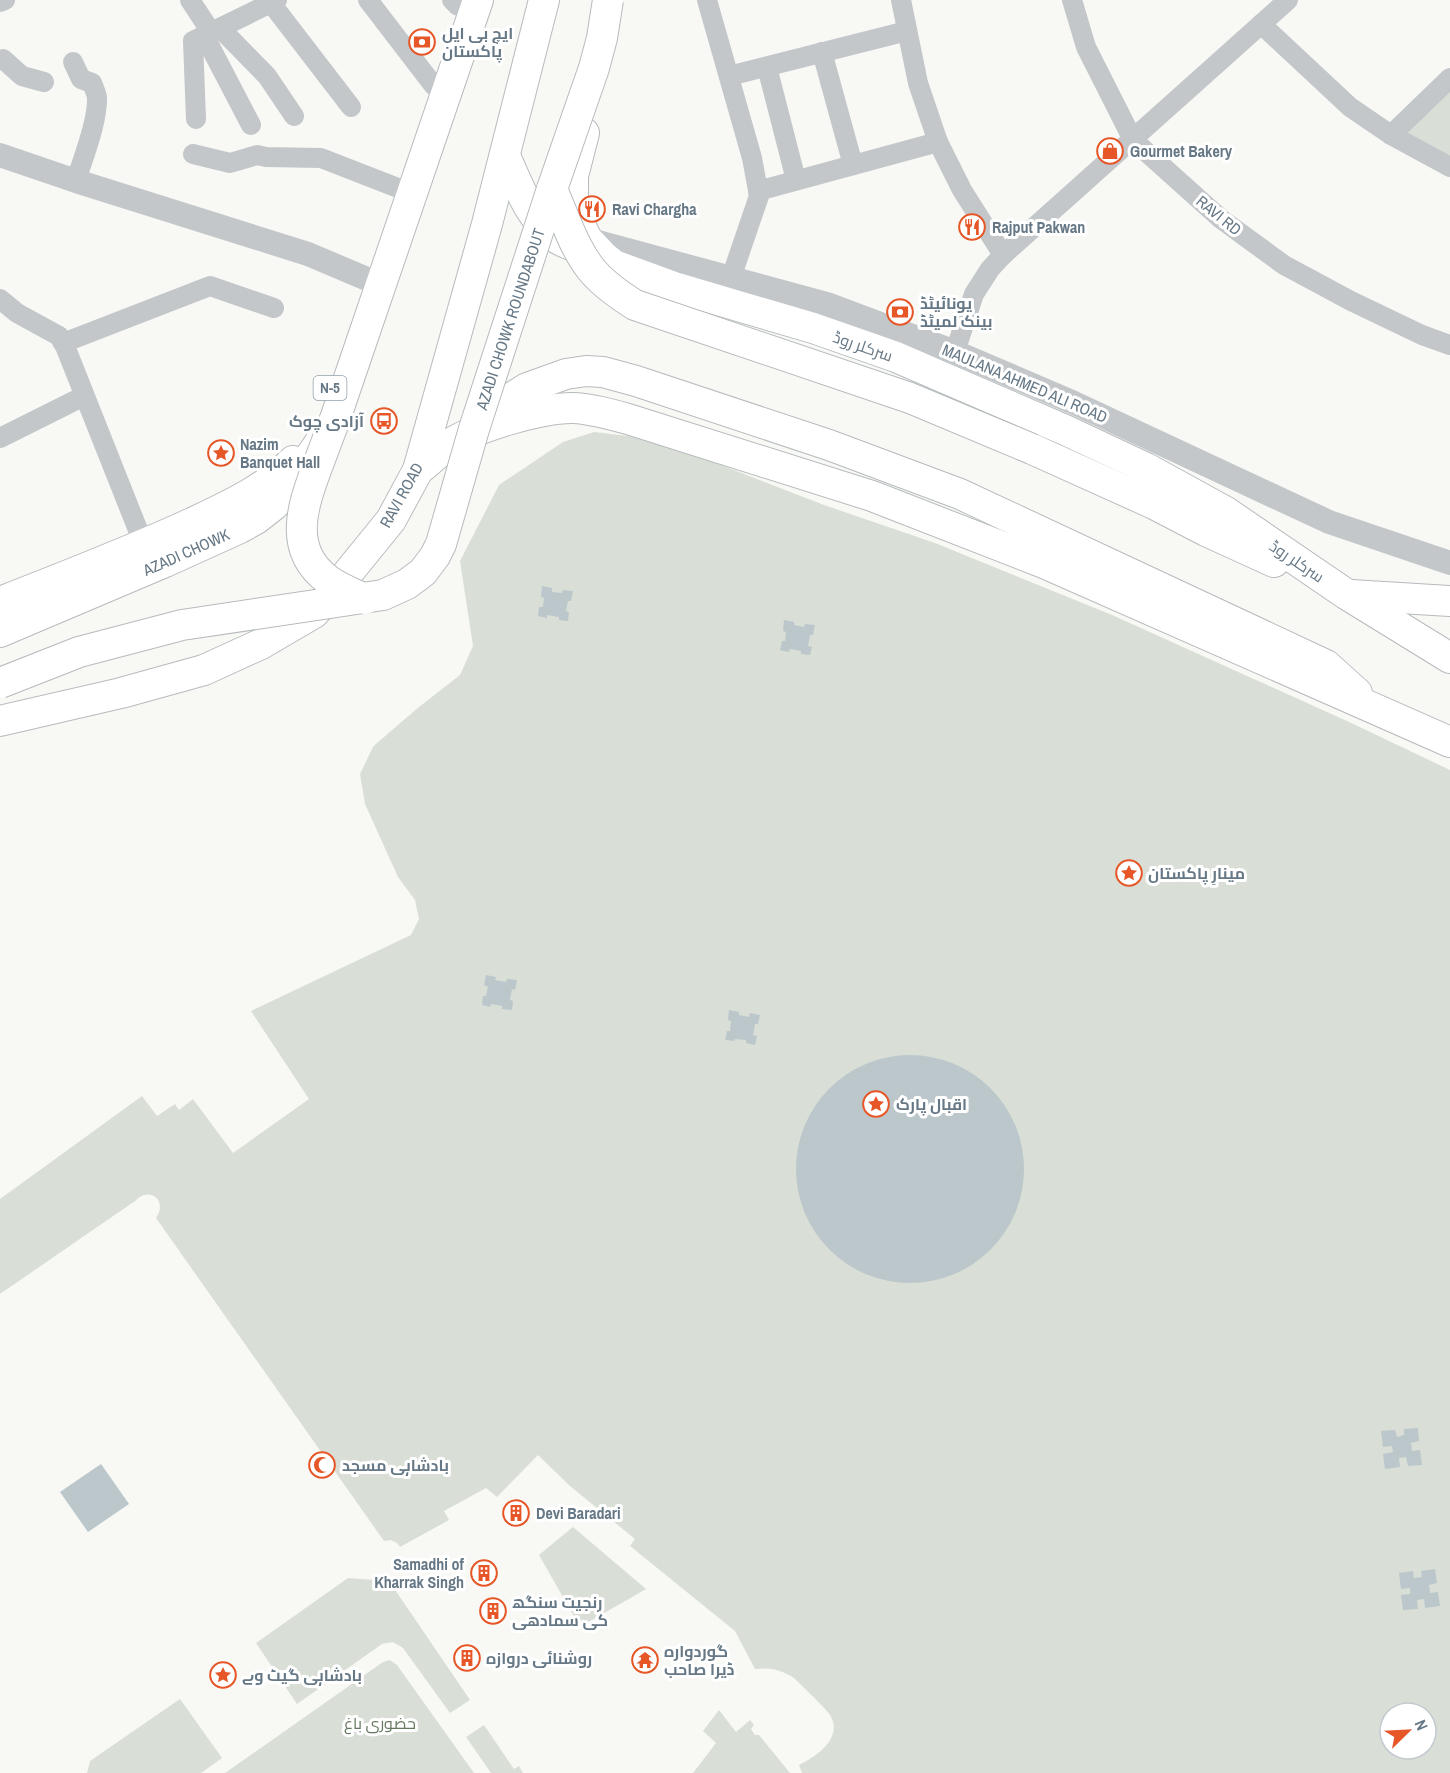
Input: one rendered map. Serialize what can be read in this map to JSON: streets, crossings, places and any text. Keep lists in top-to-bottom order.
{
  "streets": {
    "main road": [
      "AZADI CHOWK ROUNDABOUT",
      "سرکلر روڈ",
      "N-5",
      "RAVI ROAD",
      "AZADI CHOWK"
    ],
    "street": ["RAVI RD", "MAULANA AHMED ALI ROAD"]
  },
  "crossings": [
    ["AZADI CHOWK ROUNDABOUT", "سرکلر روڈ"],
    ["سرکلر روڈ", "MAULANA AHMED ALI ROAD"],
    ["سرکلر روڈ", "RAVI ROAD"]
  ],
  "parks": ["حضوری باغ"],
  "places": {
    "bank": ["ایچ بی ایل پاکستان", "یونائیٹڈ بینک لمیٹڈ"],
    "shop": ["Gourmet Bakery"],
    "restaurant": ["Ravi Chargha", "Rajput Pakwan"],
    "bus stop": ["آزادی چوک"],
    "place": [
      "Nazim Banquet Hall",
      "مینارِ پاکستان",
      "اقبال پارک",
      "بادشاہی گیٹ وے"
    ],
    "mosque": ["بادشاہی مسجد"],
    "building": [
      "Devi Baradari",
      "Samadhi of Kharrak Singh",
      "رنجیت سنگھ کی سمادھی",
      "روشنائی دروازہ"
    ],
    "temple": ["گوردوارہ ڈیرا صاحب"]
  },
  "north": "top right"
}
